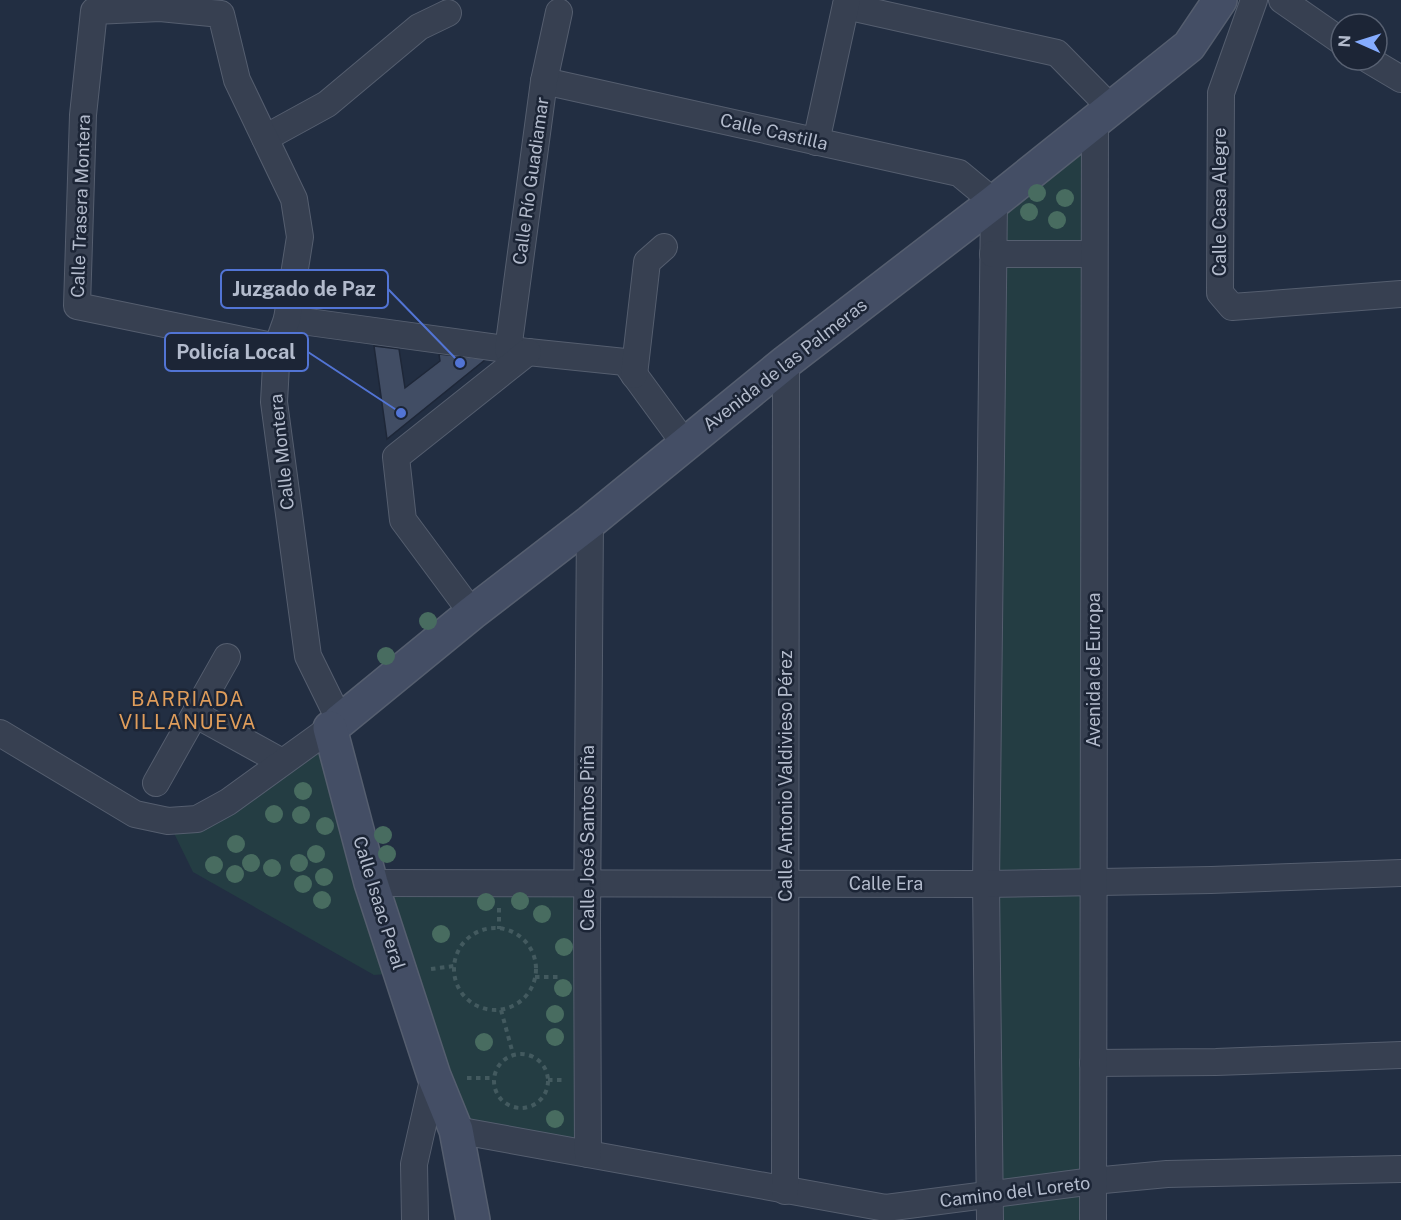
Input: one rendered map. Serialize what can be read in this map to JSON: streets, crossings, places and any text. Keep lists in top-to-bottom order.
{
  "streets": {
    "main road": ["Avenida de las Palmeras", "Calle Isaac Peral"],
    "street": [
      "Calle Castilla",
      "Calle Río Guadiamar",
      "Calle Casa Alegre",
      "Calle Trasera Montera",
      "Calle Montera",
      "Avenida de Europa",
      "Calle Antonio Valdivieso Pérez",
      "Calle José Santos Piña",
      "Calle Era",
      "Camino del Loreto"
    ]
  },
  "crossings": [
    ["Calle Castilla", "Calle Río Guadiamar"],
    ["Calle Castilla", "Avenida de las Palmeras"],
    ["Calle Trasera Montera", "Calle Montera"],
    ["Avenida de las Palmeras", "Calle Montera"],
    ["Avenida de las Palmeras", "Avenida de Europa"],
    ["Avenida de las Palmeras", "Calle Antonio Valdivieso Pérez"],
    ["Avenida de las Palmeras", "Calle José Santos Piña"],
    ["Avenida de las Palmeras", "Calle Isaac Peral"],
    ["Calle Montera", "Calle Isaac Peral"],
    ["Avenida de Europa", "Calle Era"],
    ["Avenida de Europa", "Camino del Loreto"],
    ["Calle Antonio Valdivieso Pérez", "Calle Era"],
    ["Calle Antonio Valdivieso Pérez", "Camino del Loreto"],
    ["Calle José Santos Piña", "Calle Era"],
    ["Calle José Santos Piña", "Camino del Loreto"],
    ["Calle Era", "Calle Isaac Peral"],
    ["Calle Isaac Peral", "Camino del Loreto"]
  ],
  "districts": ["BARRIADA VILLANUEVA"],
  "places": ["Juzgado de Paz", "Policía Local"],
  "north": "left"
}
